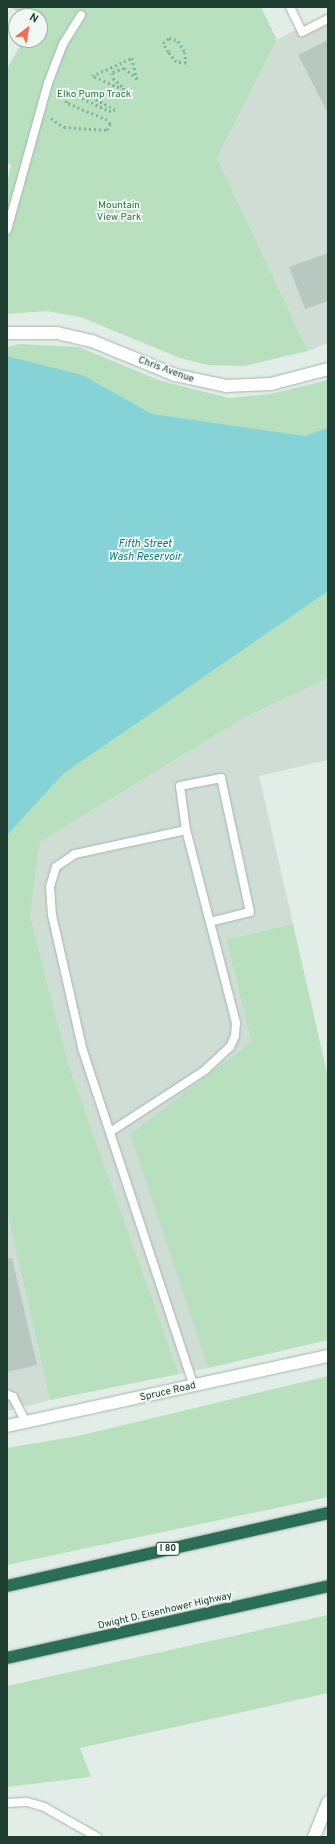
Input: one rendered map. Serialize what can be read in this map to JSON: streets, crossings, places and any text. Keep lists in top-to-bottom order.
{
  "streets": {
    "highway": ["I 80", "Dwight D. Eisenhower Highway"],
    "street": ["Chris Avenue", "Spruce Road"]
  },
  "water": ["Fifth Street Wash Reservoir"],
  "parks": ["Elko Pump Track", "Mountain View Park"],
  "north": "top right"
}
